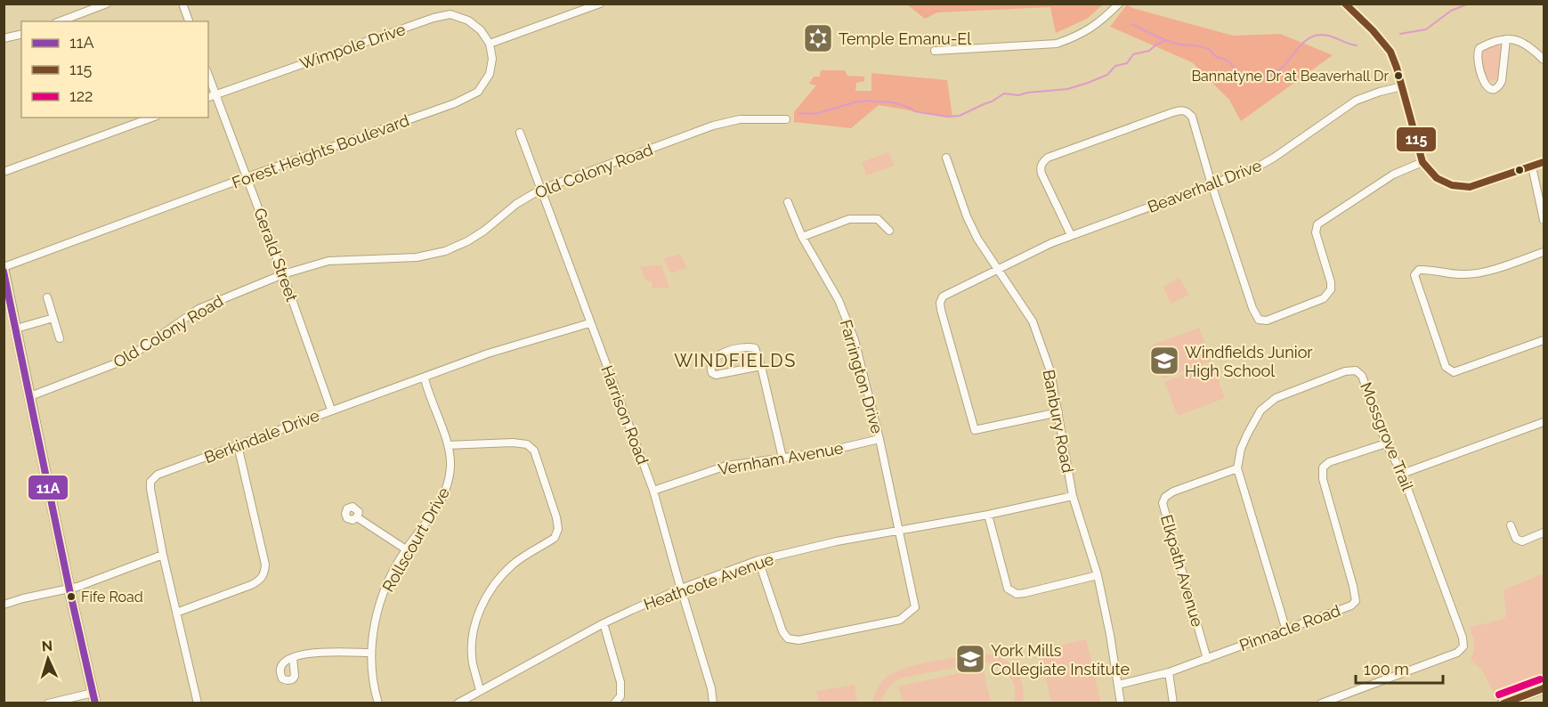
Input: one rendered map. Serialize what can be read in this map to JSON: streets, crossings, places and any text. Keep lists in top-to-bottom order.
{
  "streets": {
    "street": [
      "Wimpole Drive",
      "Forest Heights Boulevard",
      "Old Colony Road",
      "Beaverhall Drive",
      "Gerald Street",
      "Farrington Drive",
      "Harrison Road",
      "Banbury Road",
      "Berkindale Drive",
      "Mossgrove Trail",
      "Vernham Avenue",
      "Rollscourt Drive",
      "Elkpath Avenue",
      "Heathcote Avenue",
      "Pinnacle Road"
    ]
  },
  "crossings": [
    ["Wimpole Drive", "Forest Heights Boulevard"],
    ["Wimpole Drive", "Gerald Street"],
    ["Forest Heights Boulevard", "Gerald Street"],
    ["Old Colony Road", "Gerald Street"],
    ["Old Colony Road", "Harrison Road"],
    ["Beaverhall Drive", "Banbury Road"],
    ["Gerald Street", "Berkindale Drive"],
    ["Farrington Drive", "Vernham Avenue"],
    ["Farrington Drive", "Heathcote Avenue"],
    ["Harrison Road", "Berkindale Drive"],
    ["Harrison Road", "Vernham Avenue"],
    ["Harrison Road", "Heathcote Avenue"],
    ["Banbury Road", "Heathcote Avenue"],
    ["Banbury Road", "Pinnacle Road"],
    ["Berkindale Drive", "Rollscourt Drive"],
    ["Mossgrove Trail", "Elkpath Avenue"],
    ["Mossgrove Trail", "Pinnacle Road"],
    ["Elkpath Avenue", "Pinnacle Road"]
  ],
  "districts": ["WINDFIELDS"],
  "places": {
    "synagogue": ["Temple Emanu-El"],
    "other": ["Bannatyne Dr at Beaverhall Dr", "Fife Road"],
    "school or university": ["Windfields Junior High School", "York Mills Collegiate Institute"]
  },
  "lines": ["transit line 115", "transit line 11A", "transit line 122"],
  "legend": ["11A", "115", "122"],
  "scale_bar": "100 m",
  "north": "top"
}
